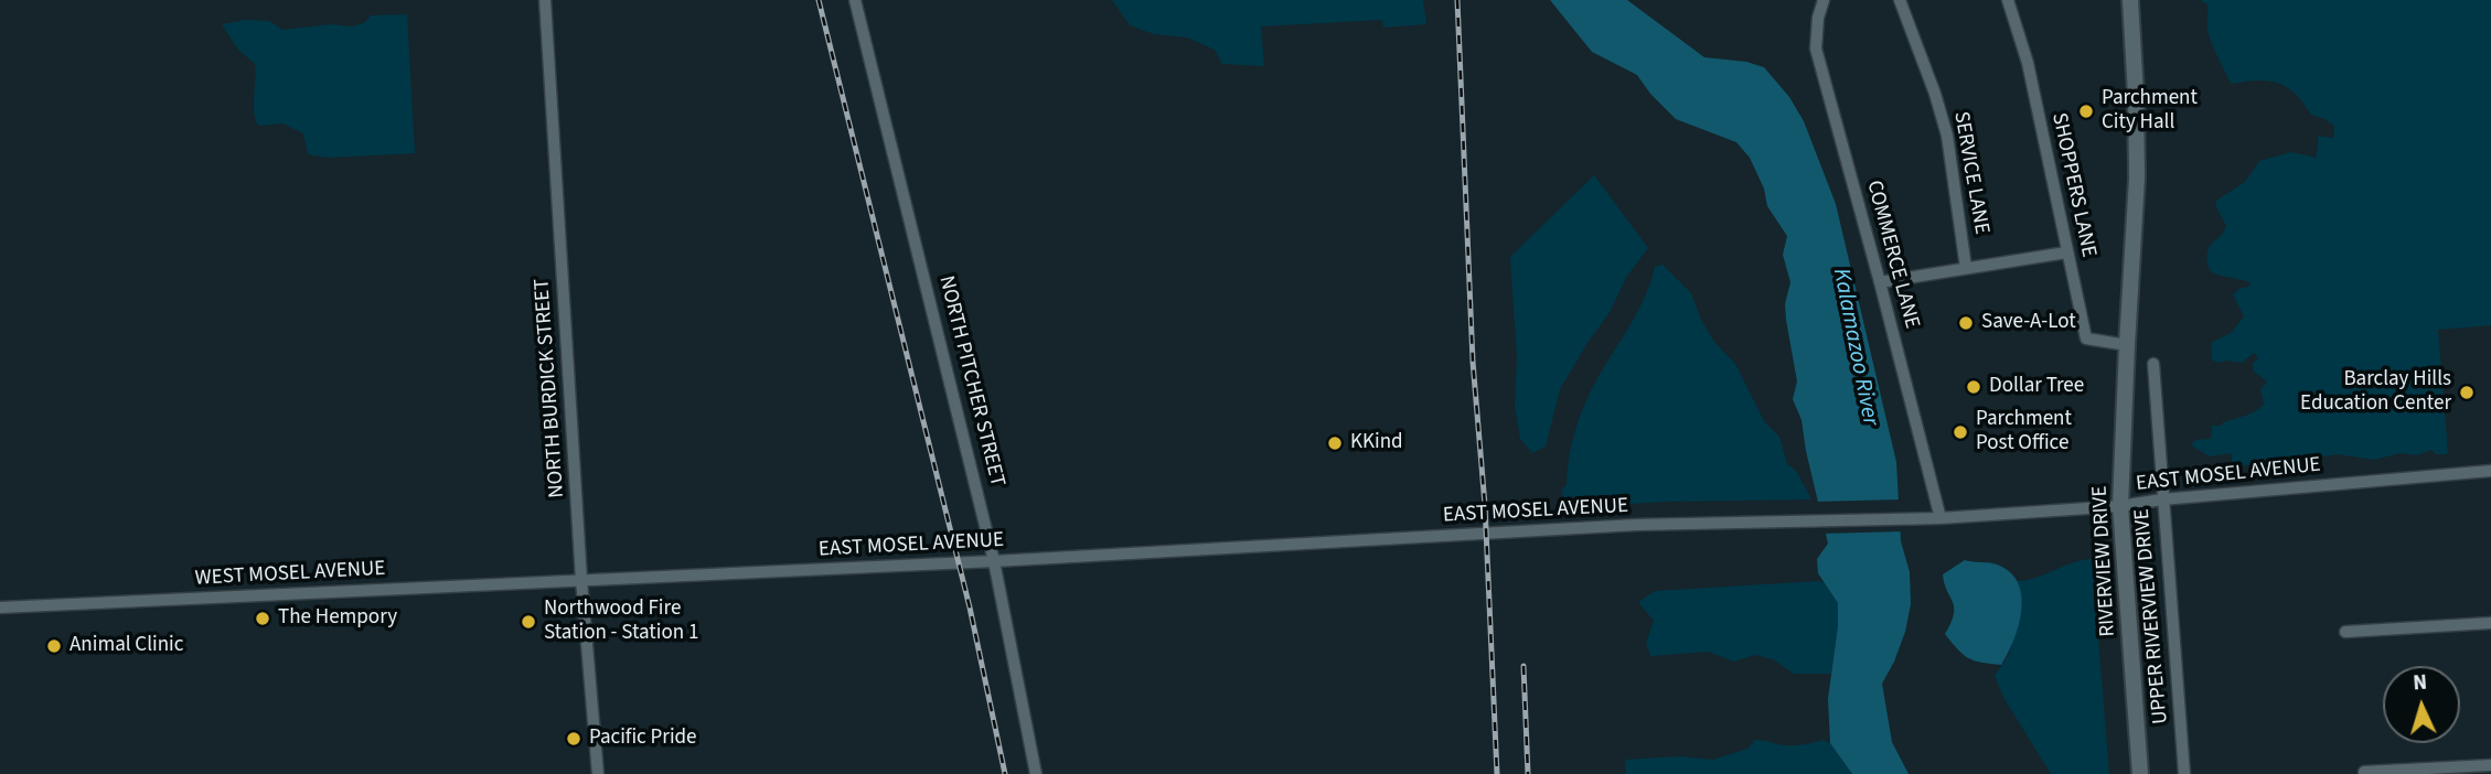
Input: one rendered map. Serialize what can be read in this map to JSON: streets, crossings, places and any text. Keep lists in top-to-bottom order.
{
  "streets": {
    "street": [
      "SERVICE LANE",
      "SHOPPERS LANE",
      "COMMERCE LANE",
      "NORTH PITCHER STREET",
      "NORTH BURDICK STREET",
      "EAST MOSEL AVENUE",
      "RIVERVIEW DRIVE",
      "WEST MOSEL AVENUE",
      "UPPER RIVERVIEW DRIVE"
    ]
  },
  "crossings": [
    ["SHOPPERS LANE", "RIVERVIEW DRIVE"],
    ["COMMERCE LANE", "EAST MOSEL AVENUE"],
    ["NORTH PITCHER STREET", "EAST MOSEL AVENUE"],
    ["NORTH BURDICK STREET", "EAST MOSEL AVENUE"],
    ["NORTH BURDICK STREET", "WEST MOSEL AVENUE"],
    ["EAST MOSEL AVENUE", "RIVERVIEW DRIVE"],
    ["EAST MOSEL AVENUE", "WEST MOSEL AVENUE"],
    ["EAST MOSEL AVENUE", "UPPER RIVERVIEW DRIVE"]
  ],
  "water": ["Kalamazoo River"],
  "places": [
    "Parchment City Hall",
    "Save-A-Lot",
    "Dollar Tree",
    "Barclay Hills Education Center",
    "Parchment Post Office",
    "KKind",
    "The Hempory",
    "Northwood Fire Station - Station 1",
    "Animal Clinic",
    "Pacific Pride"
  ],
  "north": "top"
}
